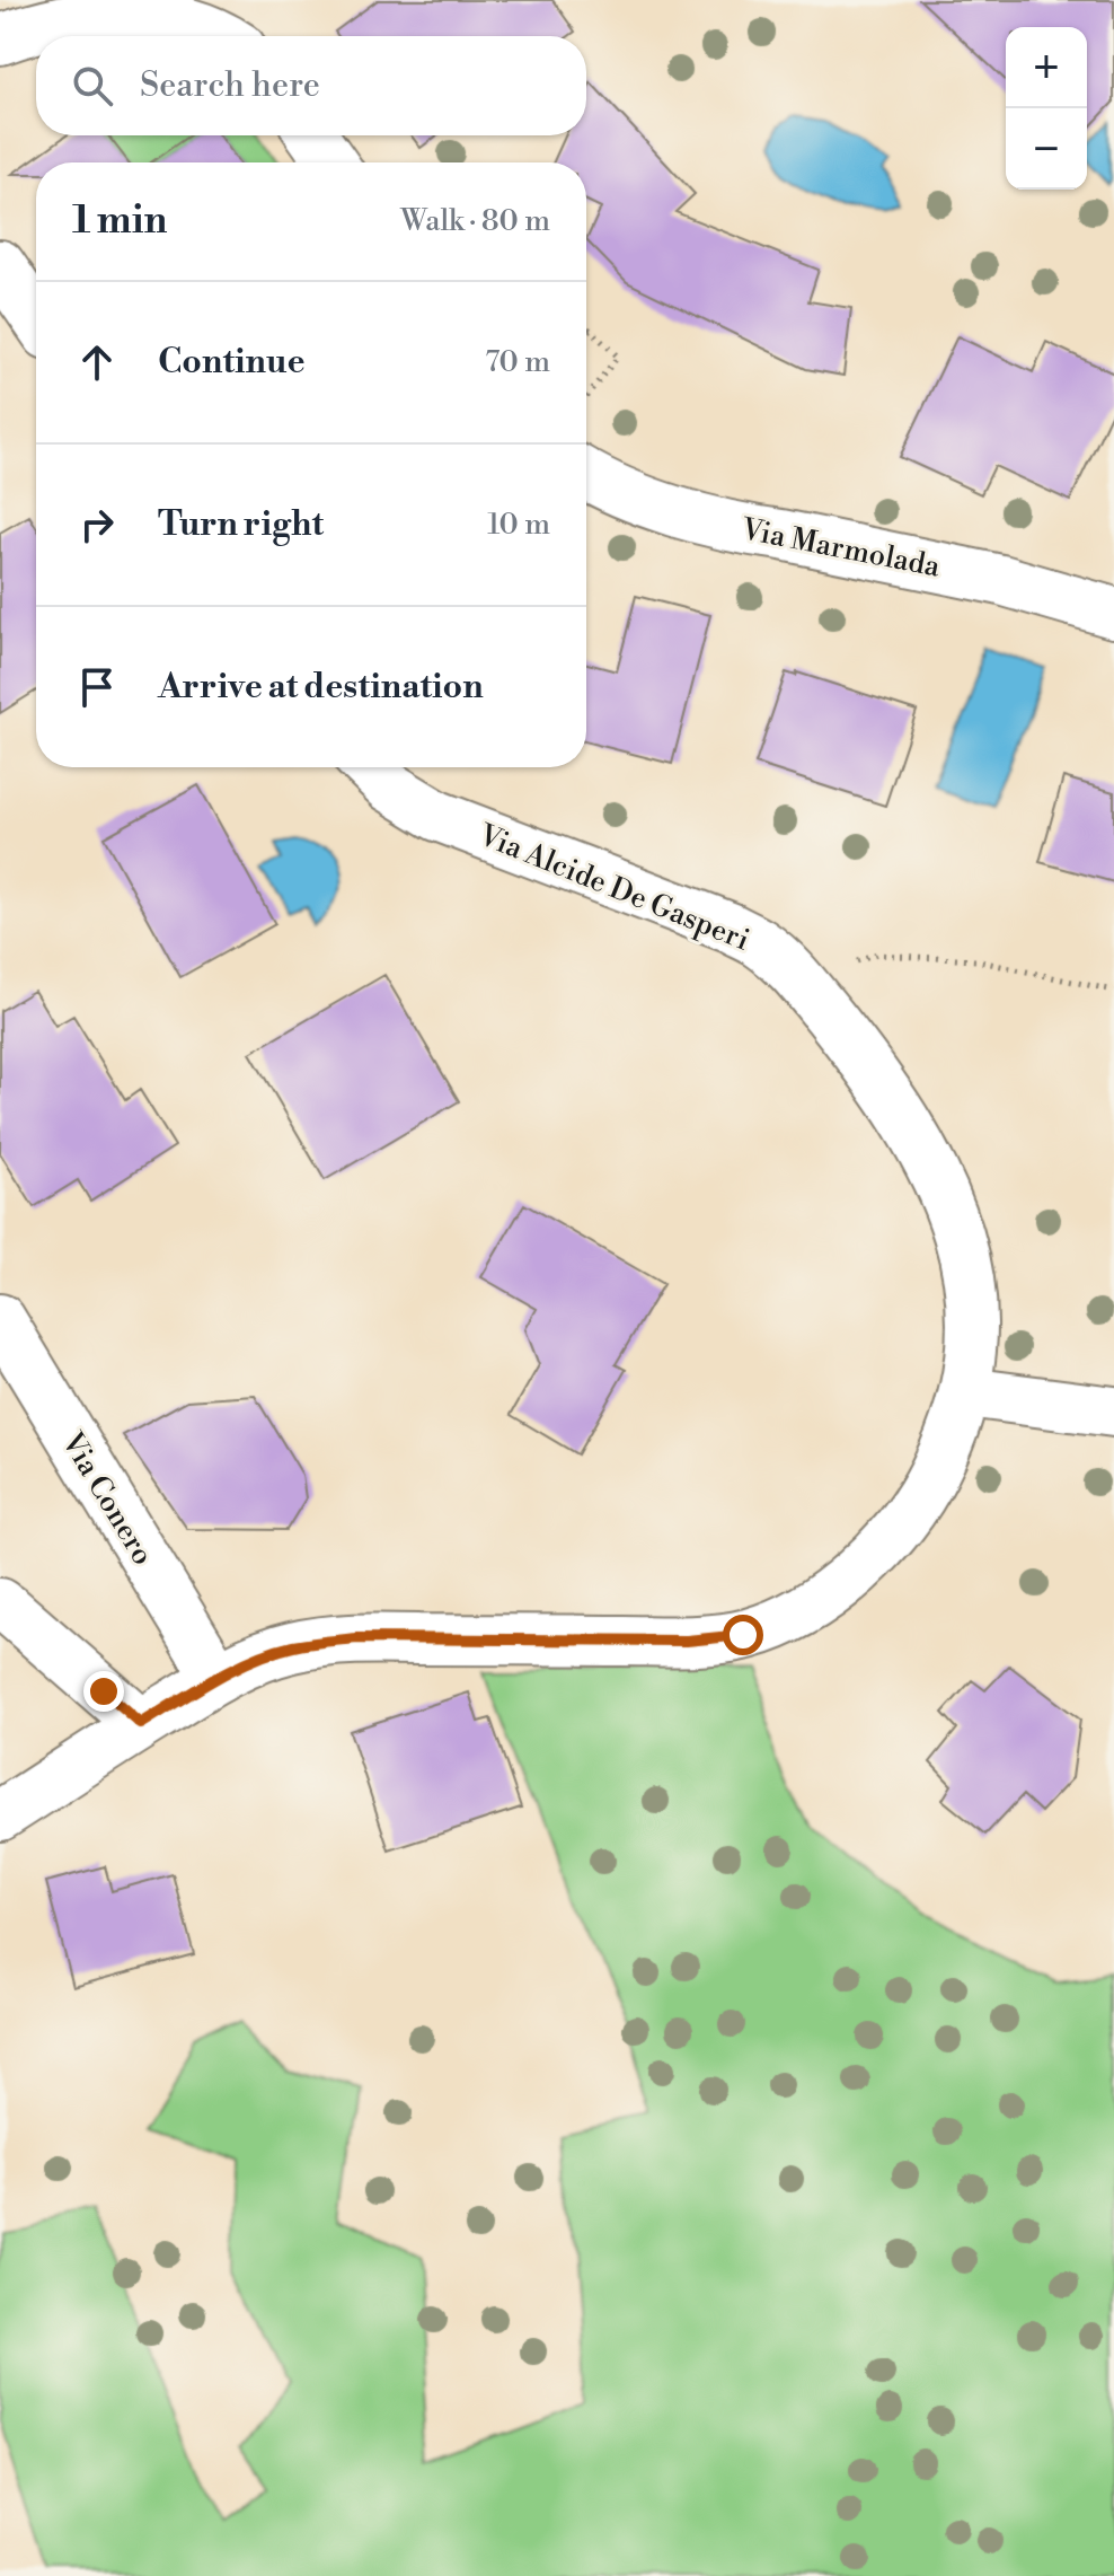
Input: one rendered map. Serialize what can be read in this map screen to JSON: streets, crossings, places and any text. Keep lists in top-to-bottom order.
{
  "streets": {
    "street": ["Via Marmolada", "Via Alcide De Gasperi", "Via Conero"]
  },
  "crossings": [
    ["Via Alcide De Gasperi", "Via Conero"]
  ],
  "page": {
    "map_buttons": ["+", "−"],
    "search": "Search here",
    "heading": ["1 min", "Walk · 80 m"],
    "list": [
      ["Continue", "70 m"],
      ["Turn right", "10 m"],
      "Arrive at destination"
    ]
  }
}
